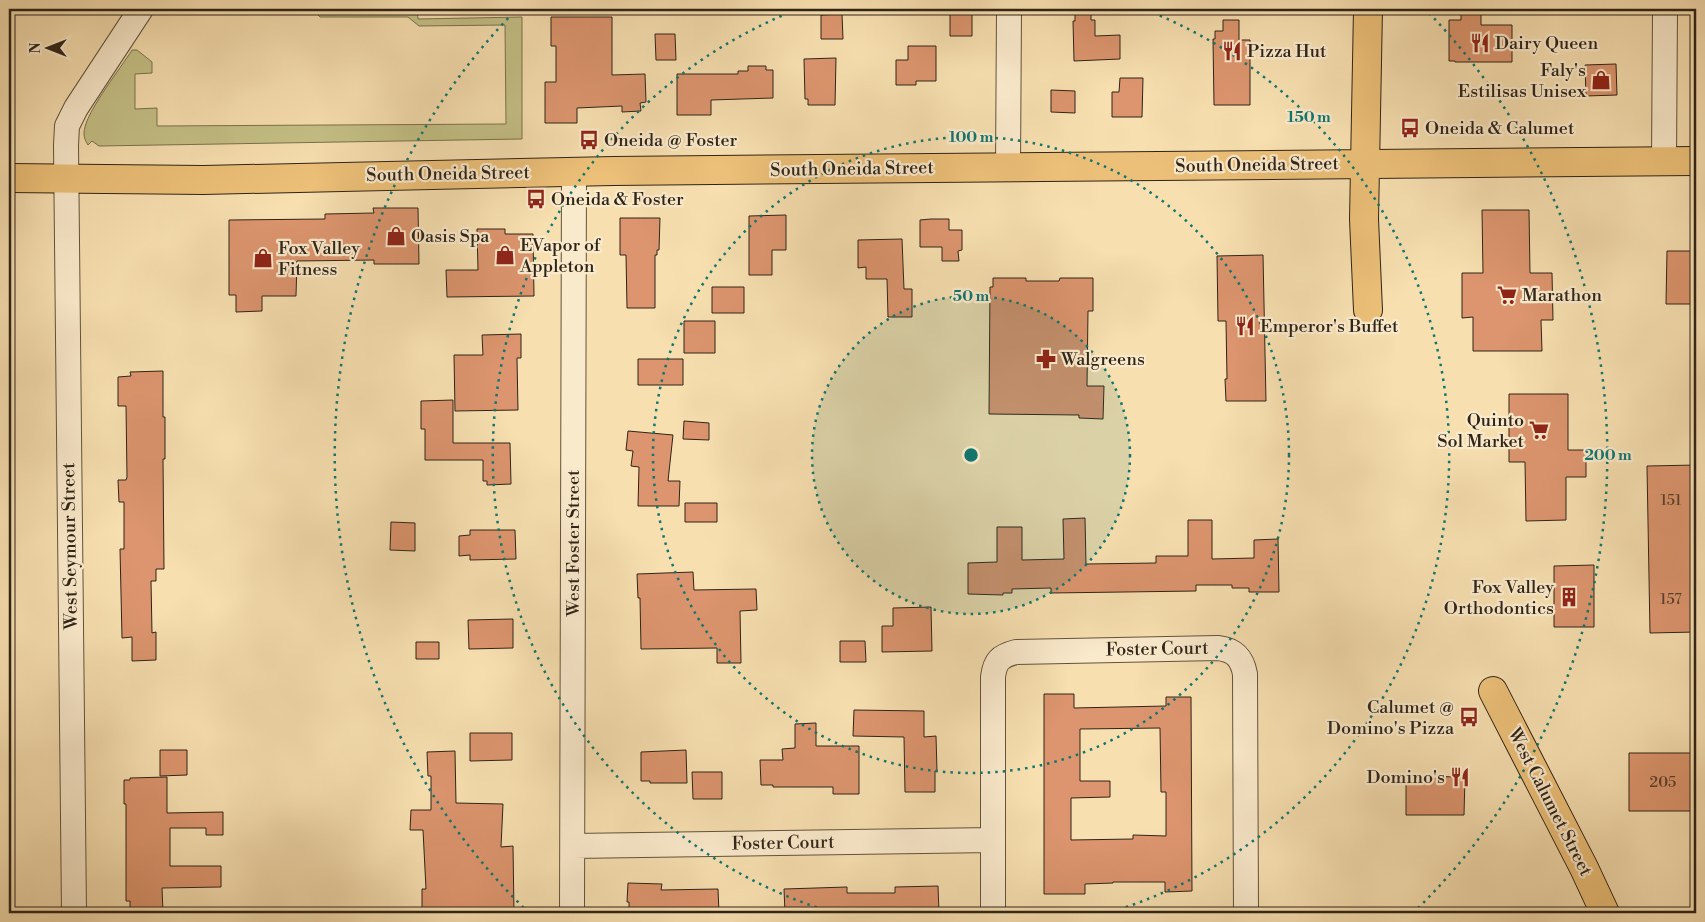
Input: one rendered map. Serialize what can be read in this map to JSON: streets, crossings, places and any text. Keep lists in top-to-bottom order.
{
  "streets": {
    "main road": ["South Oneida Street", "West Calumet Street"],
    "street": ["West Foster Street", "West Seymour Street", "Foster Court"]
  },
  "crossings": [
    ["South Oneida Street", "West Foster Street"],
    ["South Oneida Street", "West Seymour Street"],
    ["West Foster Street", "Foster Court"]
  ],
  "places": {
    "restaurant": [
      "Dairy Queen",
      "Pizza Hut",
      "Emperor's Buffet",
      "Domino's"
    ],
    "shop": [
      "Faly's Estilisas Unisex",
      "Oasis Spa",
      "EVapor of Appleton",
      "Fox Valley Fitness"
    ],
    "bus stop": [
      "Oneida & Calumet",
      "Oneida @ Foster",
      "Oneida & Foster",
      "Calumet @ Domino's Pizza"
    ],
    "supermarket": ["Marathon", "Quinto Sol Market"],
    "pharmacy": ["Walgreens"],
    "building": ["Fox Valley Orthodontics"]
  },
  "house_numbers": ["151", "157", "205"],
  "north": "left",
  "rings": [
    "150 m",
    "100 m",
    "50 m",
    "200 m"
  ]
}
